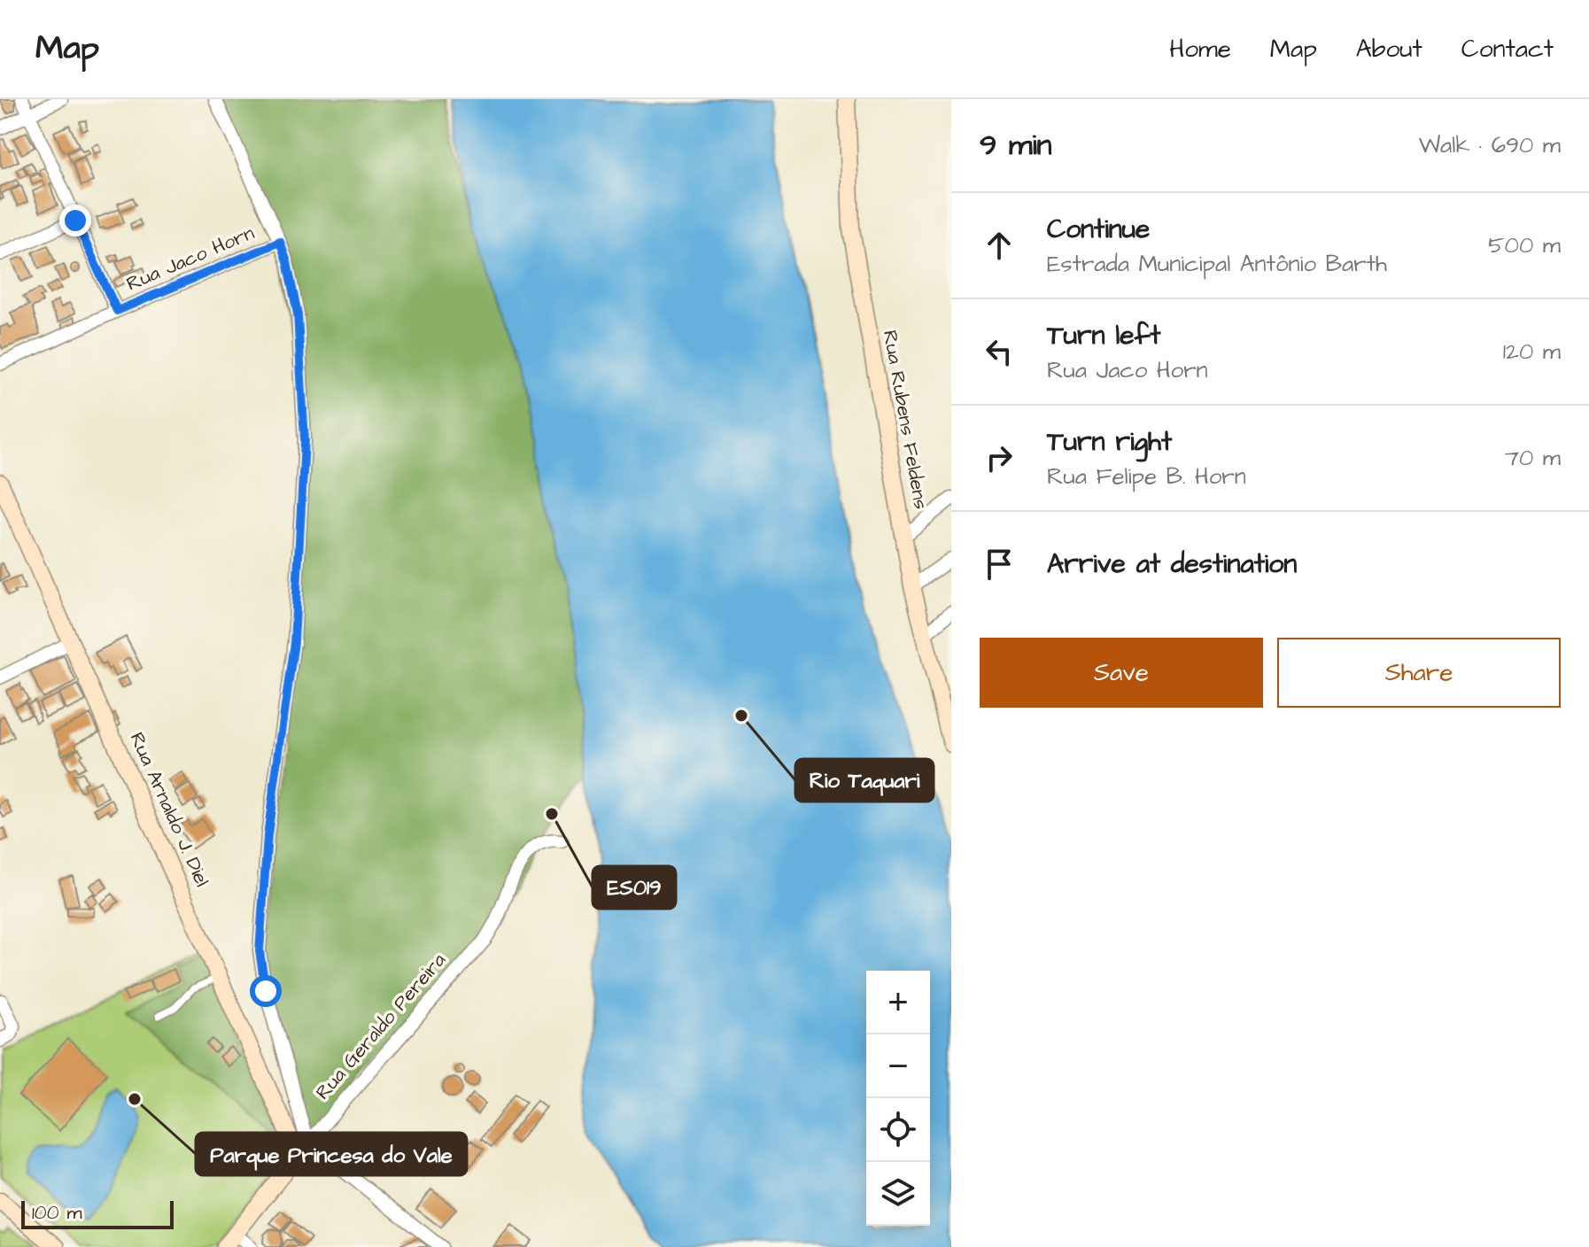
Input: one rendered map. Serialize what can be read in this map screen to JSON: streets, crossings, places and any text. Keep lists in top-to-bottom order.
{
  "streets": {
    "street": [
      "Rua Jaco Horn",
      "Rua Rubens Feldens",
      "Rua Arnaldo J. Diel",
      "Rua Geraldo Pereira"
    ]
  },
  "crossings": [
    ["Rua Arnaldo J. Diel", "Rua Geraldo Pereira"]
  ],
  "places": ["Rio Taquari", "ES019", "Parque Princesa do Vale"],
  "scale_bar": "100 m",
  "page": {
    "header": "Map",
    "nav": [
      "Home",
      "Map",
      "About",
      "Contact"
    ],
    "heading": ["9 min", "Walk · 690 m"],
    "list": [
      ["Continue", "Estrada Municipal Antônio Barth", "500 m"],
      ["Turn left", "Rua Jaco Horn", "120 m"],
      ["Turn right", "Rua Felipe B. Horn", "70 m"],
      "Arrive at destination"
    ],
    "buttons": ["Save", "Share"],
    "map_buttons": ["+", "−"],
    "scale": "100 m"
  }
}
